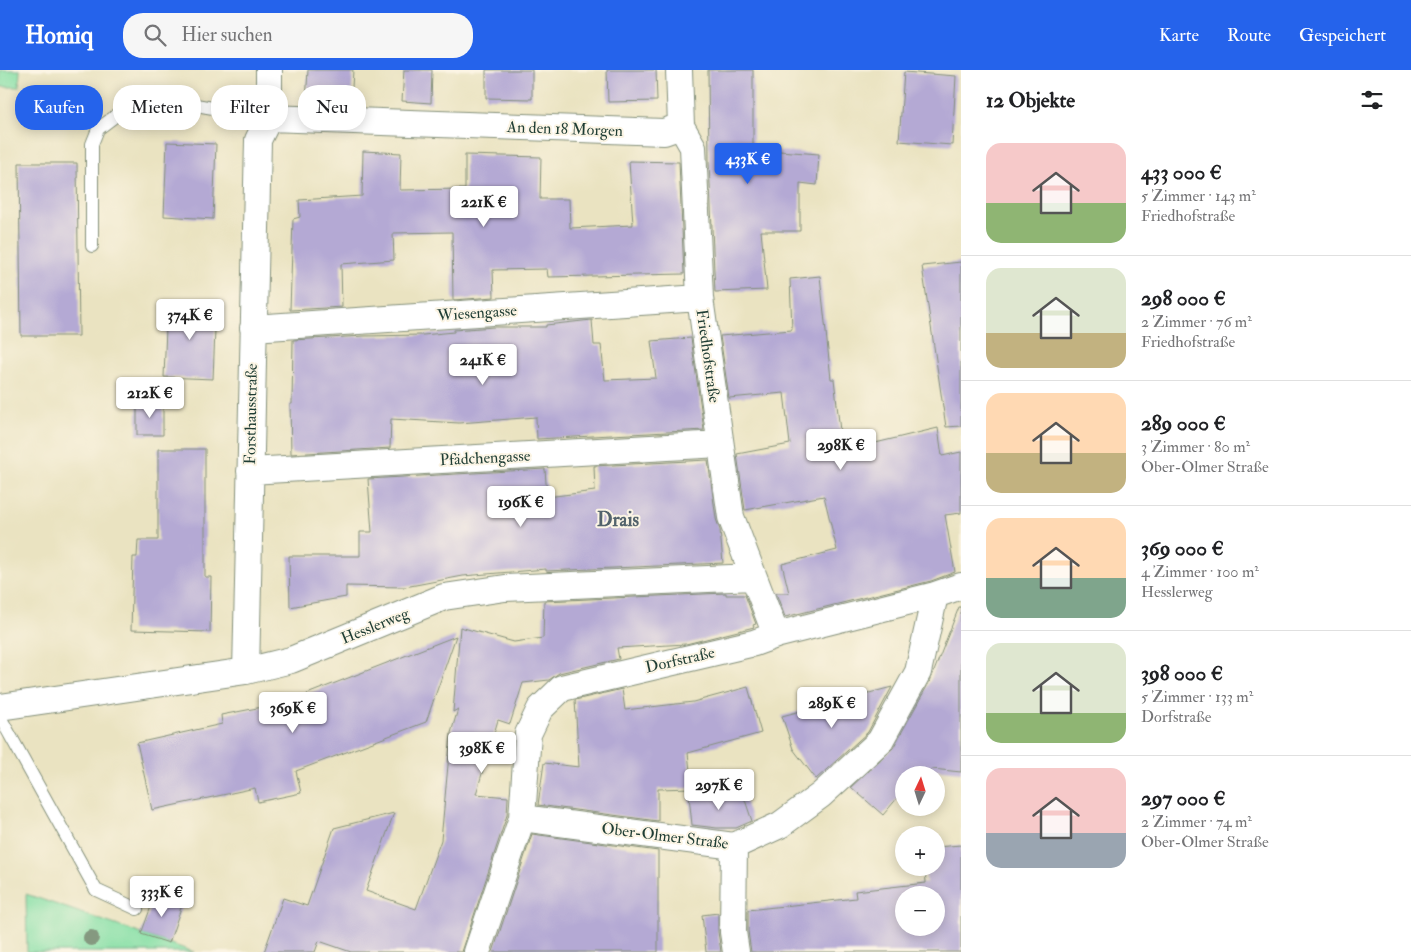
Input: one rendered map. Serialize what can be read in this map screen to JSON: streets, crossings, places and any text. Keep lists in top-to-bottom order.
{
  "streets": {
    "street": [
      "An den 18 Morgen",
      "Wiesengasse",
      "Friedhofstraße",
      "Forsthausstraße",
      "Pfädchengasse",
      "Hesslerweg",
      "Dorfstraße",
      "Ober-Olmer Straße"
    ]
  },
  "crossings": [
    ["An den 18 Morgen", "Friedhofstraße"],
    ["Wiesengasse", "Friedhofstraße"],
    ["Wiesengasse", "Forsthausstraße"],
    ["Friedhofstraße", "Pfädchengasse"],
    ["Friedhofstraße", "Hesslerweg"],
    ["Friedhofstraße", "Dorfstraße"],
    ["Forsthausstraße", "Pfädchengasse"],
    ["Forsthausstraße", "Hesslerweg"],
    ["Dorfstraße", "Ober-Olmer Straße"]
  ],
  "districts": ["Drais"],
  "north": "top",
  "page": {
    "header": "Homiq",
    "search": "Hier suchen",
    "nav": ["Karte", "Route", "Gespeichert"],
    "heading": "12 Objekte",
    "chip": [
      "Kaufen",
      "Mieten",
      "Filter",
      "Neu"
    ],
    "list": [
      {
        "name": "433 000 €",
        "note": "5 Zimmer · 143 m² · Friedhofstraße"
      },
      {
        "name": "298 000 €",
        "note": "2 Zimmer · 76 m² · Friedhofstraße"
      },
      {
        "name": "289 000 €",
        "note": "3 Zimmer · 80 m² · Ober-Olmer Straße"
      },
      {
        "name": "369 000 €",
        "note": "4 Zimmer · 100 m² · Hesslerweg"
      },
      {
        "name": "398 000 €",
        "note": "5 Zimmer · 133 m² · Dorfstraße"
      },
      {
        "name": "297 000 €",
        "note": "2 Zimmer · 74 m² · Ober-Olmer Straße"
      }
    ],
    "price": [
      "433K €",
      "221K €",
      "374K €",
      "241K €",
      "212K €",
      "298K €",
      "196K €",
      "289K €",
      "369K €",
      "398K €",
      "297K €",
      "333K €"
    ],
    "map_buttons": ["+", "−"]
  }
}
